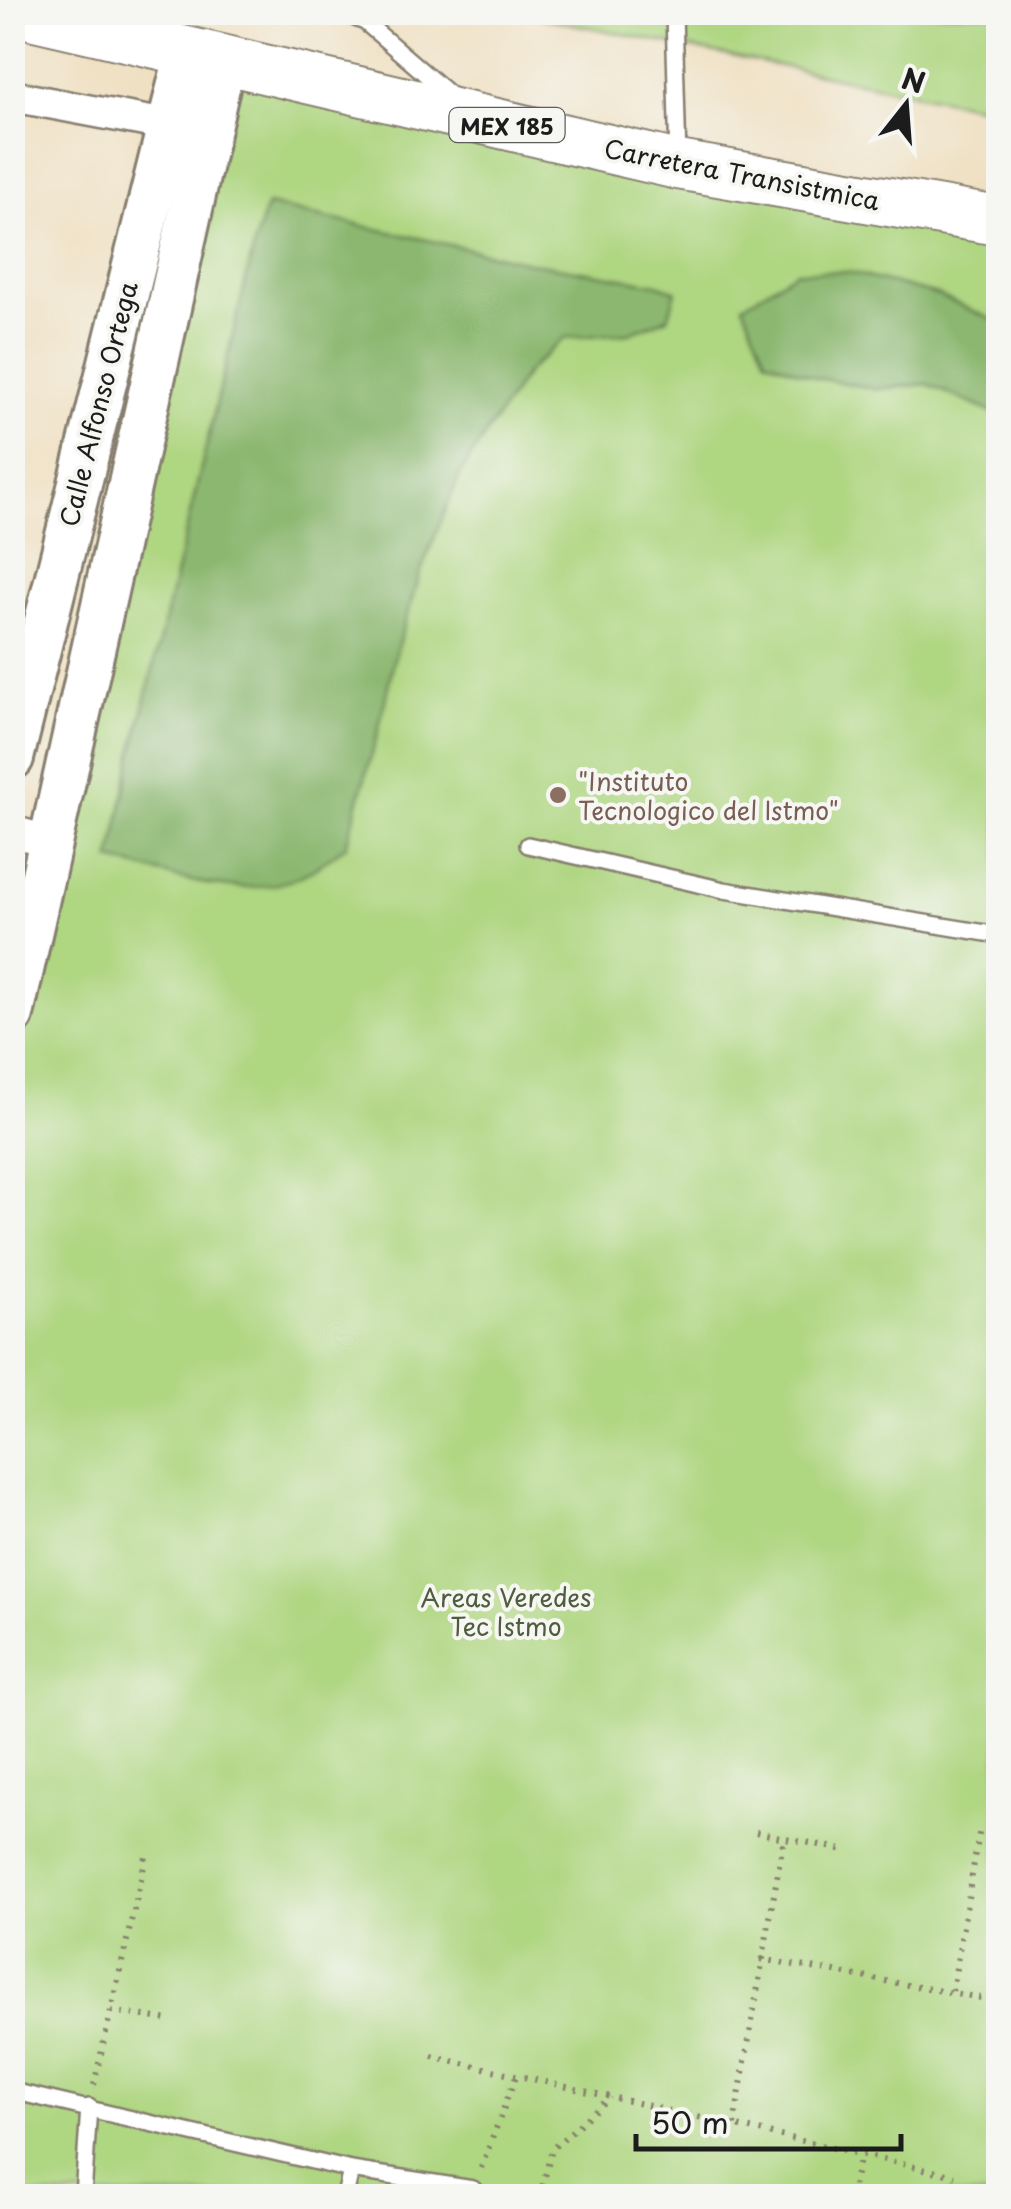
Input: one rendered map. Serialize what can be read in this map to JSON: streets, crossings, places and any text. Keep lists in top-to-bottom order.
{
  "streets": {
    "main road": ["MEX 185", "Carretera Transistmica"],
    "street": ["Calle Alfonso Ortega"]
  },
  "crossings": [
    ["Carretera Transistmica", "Calle Alfonso Ortega"]
  ],
  "parks": ["Areas Veredes Tec Istmo"],
  "places": ["\"Instituto Tecnologico del Istmo\""],
  "scale_bar": "50 m",
  "north": "top"
}
